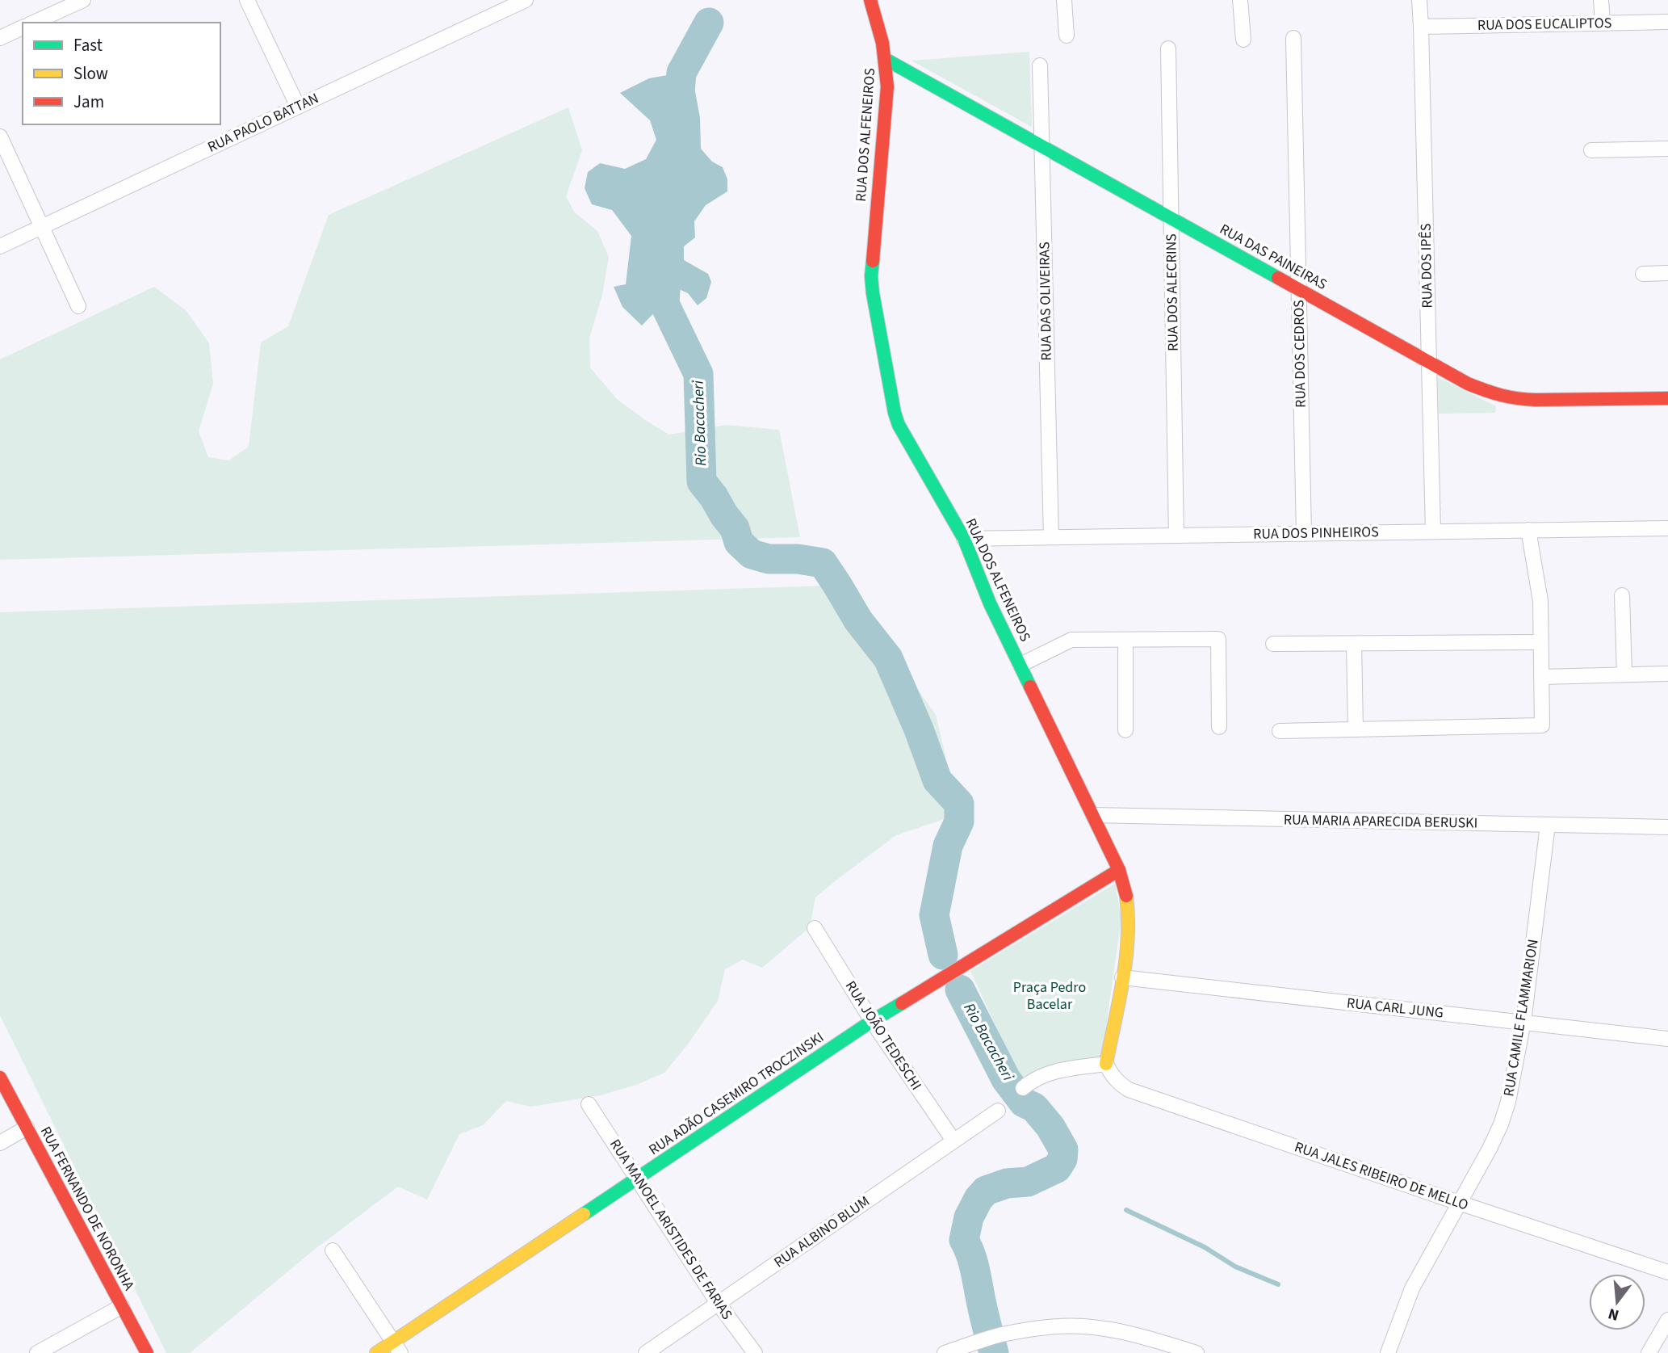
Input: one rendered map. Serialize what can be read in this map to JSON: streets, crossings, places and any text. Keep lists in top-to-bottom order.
{
  "streets": {
    "street": [
      "RUA DOS EUCALIPTOS",
      "RUA PAOLO BATTAN",
      "RUA DOS ALFENEIROS",
      "RUA DAS PAINEIRAS",
      "RUA DOS IPÊS",
      "RUA DOS ALECRINS",
      "RUA DAS OLIVEIRAS",
      "RUA DOS CEDROS",
      "RUA DOS PINHEIROS",
      "RUA MARIA APARECIDA BERUSKI",
      "RUA CARL JUNG",
      "RUA CAMILE FLAMMARION",
      "RUA JOÃO TEDESCHI",
      "RUA ADÃO CASEMIRO TROCZINSKI",
      "RUA JALES RIBEIRO DE MELLO",
      "RUA FERNANDO DE NORONHA",
      "RUA MANOEL ARISTIDES DE FARIAS",
      "RUA ALBINO BLUM"
    ]
  },
  "crossings": [
    ["RUA DOS EUCALIPTOS", "RUA DOS IPÊS"],
    ["RUA DOS ALFENEIROS", "RUA DAS PAINEIRAS"],
    ["RUA DOS ALFENEIROS", "RUA DOS PINHEIROS"],
    ["RUA DOS ALFENEIROS", "RUA MARIA APARECIDA BERUSKI"],
    ["RUA DOS ALFENEIROS", "RUA CARL JUNG"],
    ["RUA DOS ALFENEIROS", "RUA ADÃO CASEMIRO TROCZINSKI"],
    ["RUA DOS ALFENEIROS", "RUA JALES RIBEIRO DE MELLO"],
    ["RUA DAS PAINEIRAS", "RUA DOS IPÊS"],
    ["RUA DAS PAINEIRAS", "RUA DOS ALECRINS"],
    ["RUA DAS PAINEIRAS", "RUA DAS OLIVEIRAS"],
    ["RUA DAS PAINEIRAS", "RUA DOS CEDROS"],
    ["RUA DOS IPÊS", "RUA DOS PINHEIROS"],
    ["RUA DOS ALECRINS", "RUA DOS PINHEIROS"],
    ["RUA DAS OLIVEIRAS", "RUA DOS PINHEIROS"],
    ["RUA DOS CEDROS", "RUA DOS PINHEIROS"],
    ["RUA MARIA APARECIDA BERUSKI", "RUA CAMILE FLAMMARION"],
    ["RUA CARL JUNG", "RUA CAMILE FLAMMARION"],
    ["RUA CAMILE FLAMMARION", "RUA JALES RIBEIRO DE MELLO"],
    ["RUA JOÃO TEDESCHI", "RUA ADÃO CASEMIRO TROCZINSKI"],
    ["RUA JOÃO TEDESCHI", "RUA ALBINO BLUM"],
    ["RUA ADÃO CASEMIRO TROCZINSKI", "RUA MANOEL ARISTIDES DE FARIAS"],
    ["RUA MANOEL ARISTIDES DE FARIAS", "RUA ALBINO BLUM"]
  ],
  "water": ["Rio Bacacheri"],
  "parks": ["Praça Pedro Bacelar"],
  "legend": ["Fast", "Slow", "Jam"],
  "north": "bottom"
}
